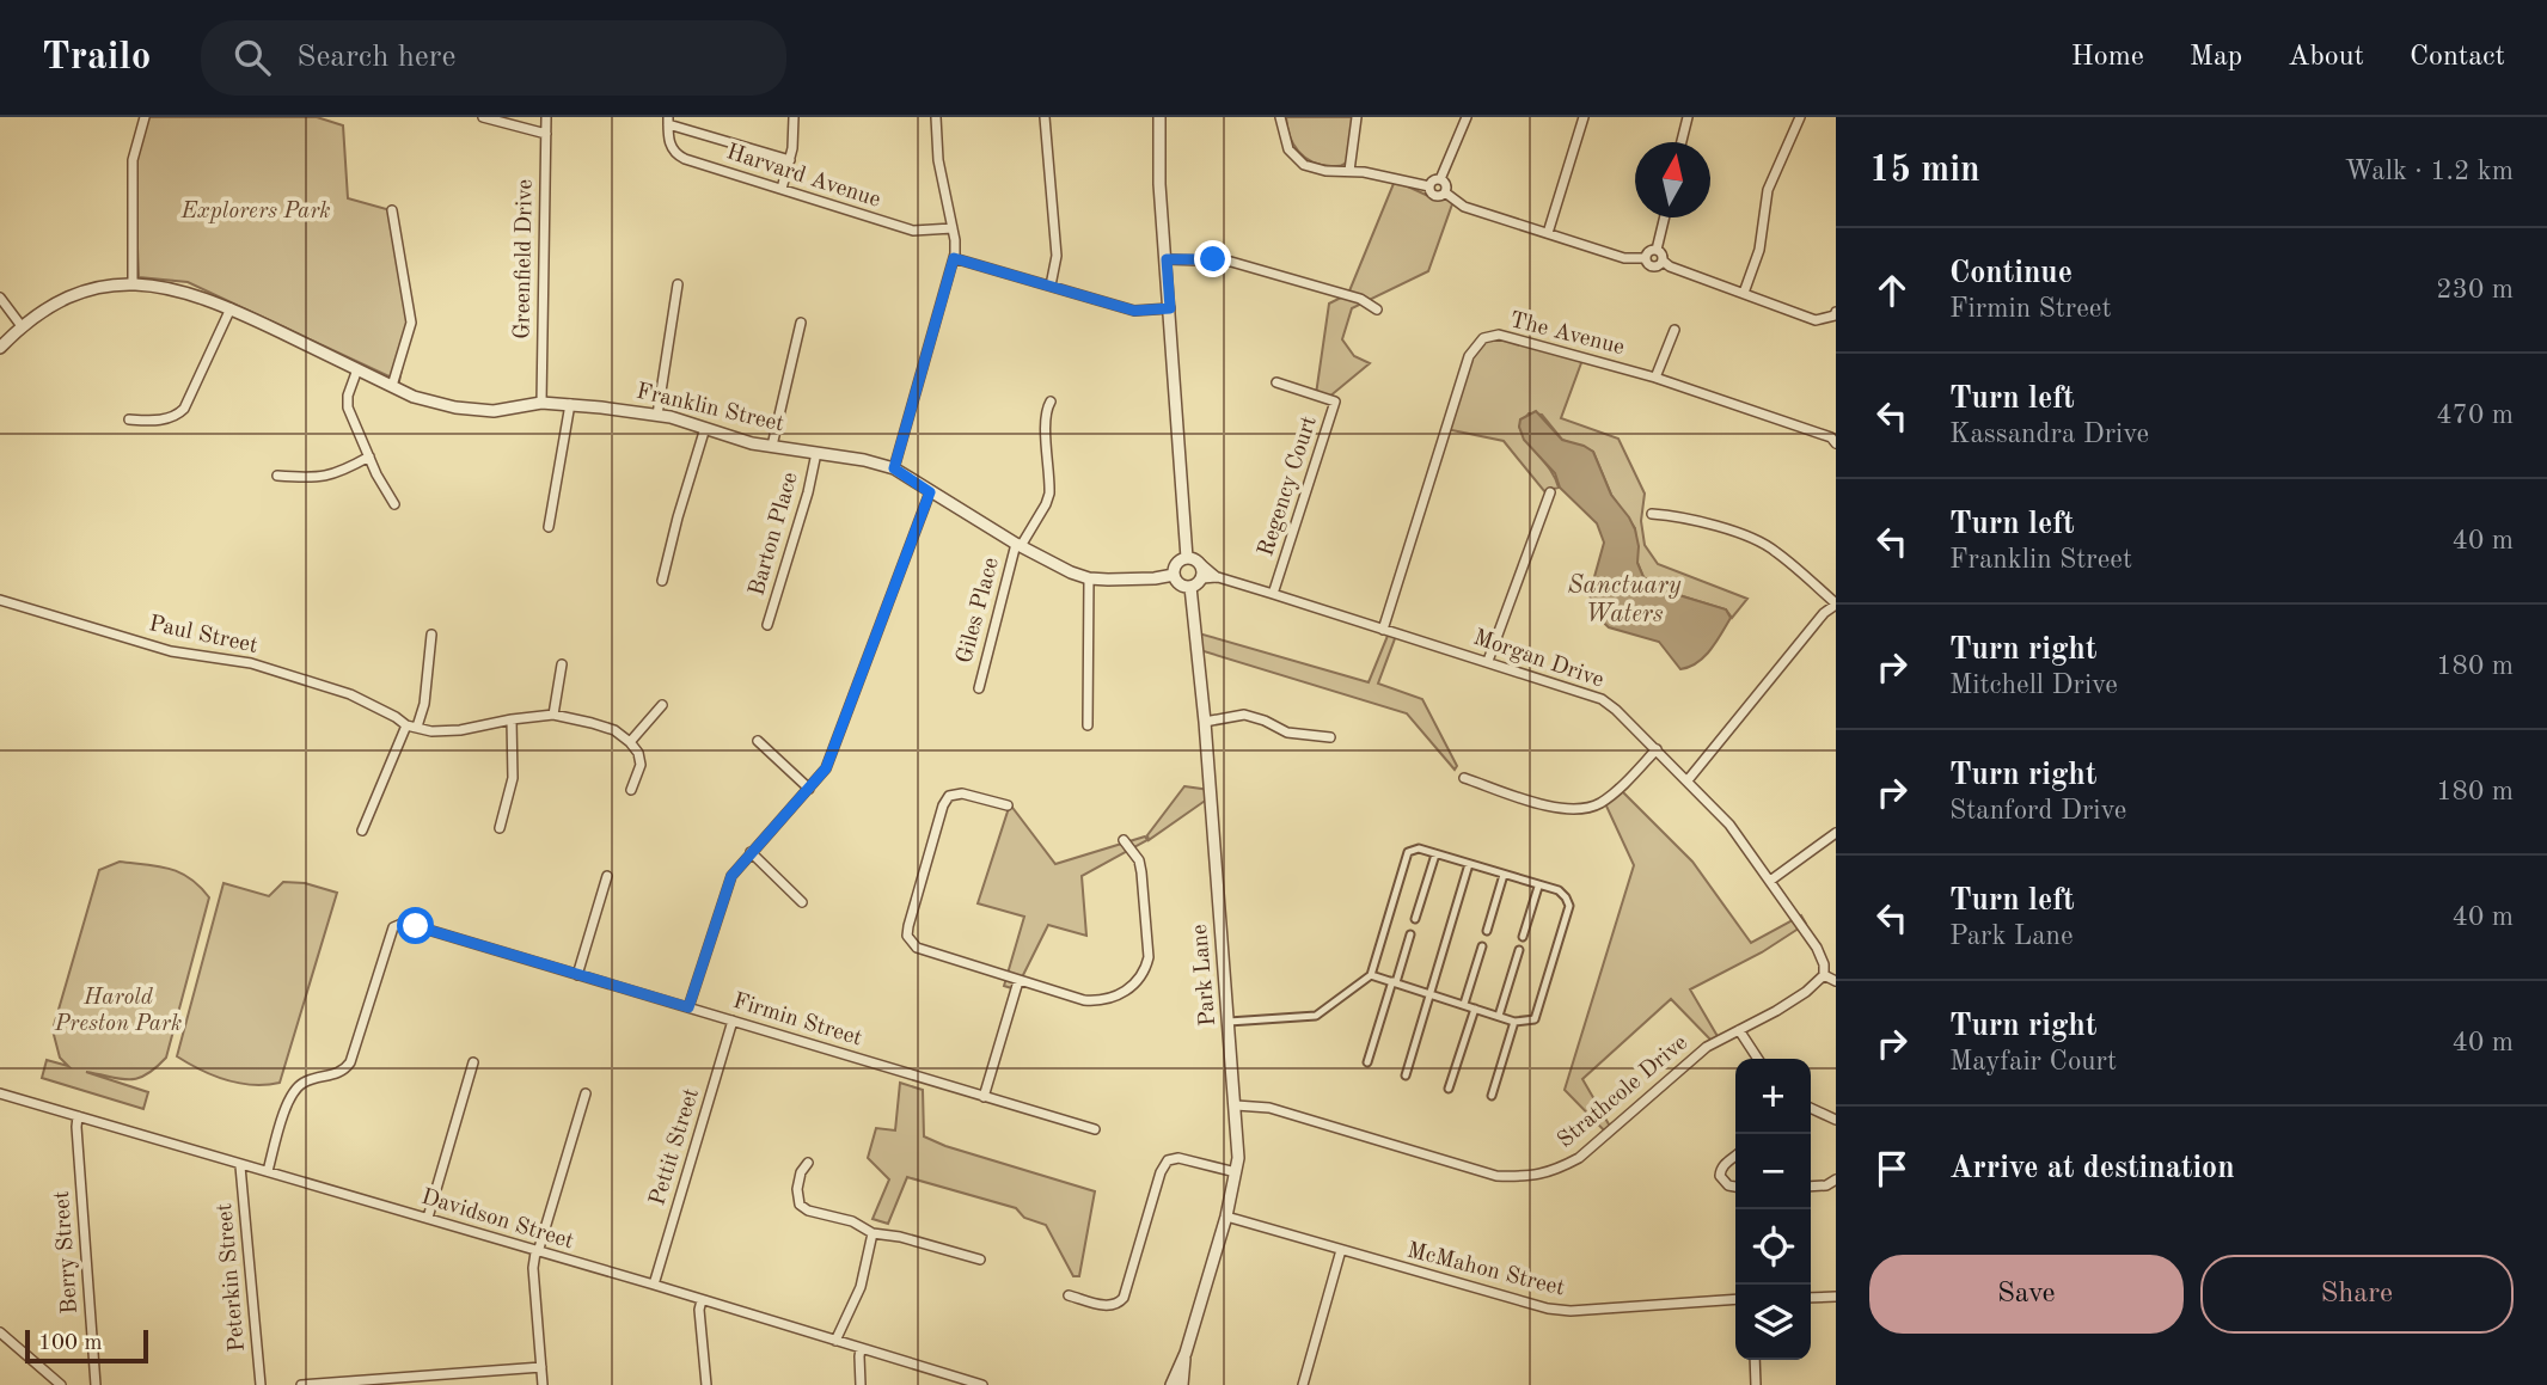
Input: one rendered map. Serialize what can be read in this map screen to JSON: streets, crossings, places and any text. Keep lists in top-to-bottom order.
{
  "streets": {
    "street": [
      "Harvard Avenue",
      "Greenfield Drive",
      "The Avenue",
      "Franklin Street",
      "Regency Court",
      "Barton Place",
      "Giles Place",
      "Paul Street",
      "Morgan Drive",
      "Park Lane",
      "Firmin Street",
      "Strathcole Drive",
      "Pettit Street",
      "Davidson Street",
      "Berry Street",
      "McMahon Street",
      "Peterkin Street"
    ]
  },
  "crossings": [
    ["Greenfield Drive", "Franklin Street"],
    ["The Avenue", "Morgan Drive"],
    ["Franklin Street", "Barton Place"],
    ["Franklin Street", "Giles Place"],
    ["Franklin Street", "Morgan Drive"],
    ["Franklin Street", "Park Lane"],
    ["Regency Court", "Morgan Drive"],
    ["Morgan Drive", "Park Lane"],
    ["Morgan Drive", "Strathcole Drive"],
    ["Park Lane", "Strathcole Drive"],
    ["Park Lane", "McMahon Street"],
    ["Firmin Street", "Pettit Street"],
    ["Firmin Street", "Davidson Street"],
    ["Pettit Street", "Davidson Street"],
    ["Davidson Street", "Berry Street"],
    ["Davidson Street", "Peterkin Street"]
  ],
  "water": ["Sanctuary Waters"],
  "parks": ["Explorers Park", "Harold Preston Park"],
  "scale_bar": "100 m",
  "north": "top",
  "page": {
    "header": "Trailo",
    "search": "Search here",
    "nav": [
      "Home",
      "Map",
      "About",
      "Contact"
    ],
    "heading": ["15 min", "Walk · 1.2 km"],
    "list": [
      ["Continue", "Firmin Street", "230 m"],
      ["Turn left", "Kassandra Drive", "470 m"],
      ["Turn left", "Franklin Street", "40 m"],
      ["Turn right", "Mitchell Drive", "180 m"],
      ["Turn right", "Stanford Drive", "180 m"],
      ["Turn left", "Park Lane", "40 m"],
      ["Turn right", "Mayfair Court", "40 m"],
      "Arrive at destination"
    ],
    "map_buttons": ["+", "−"],
    "buttons": ["Save", "Share"],
    "scale": "100 m"
  }
}
